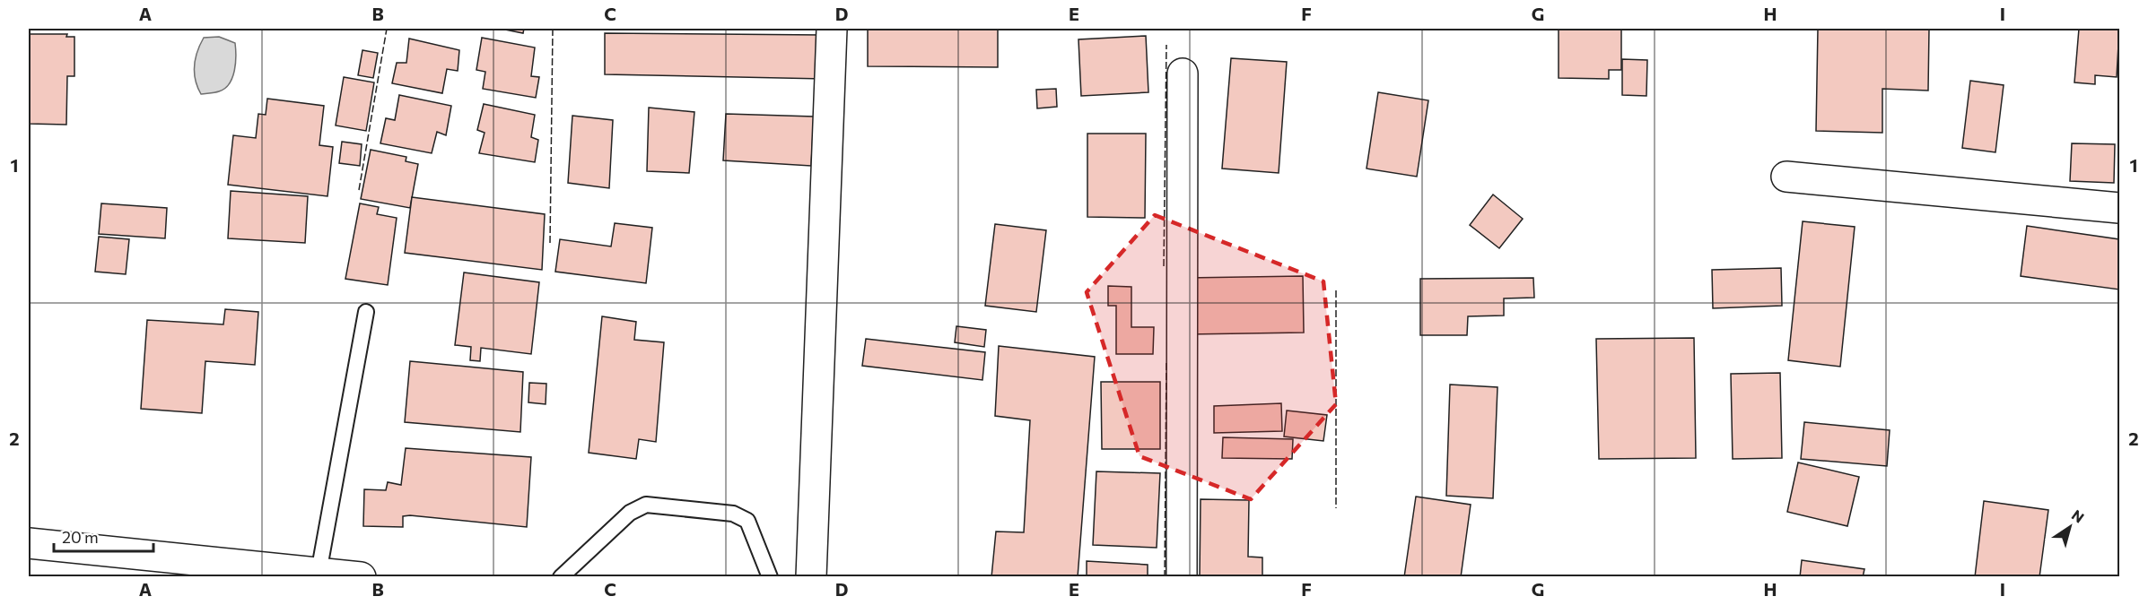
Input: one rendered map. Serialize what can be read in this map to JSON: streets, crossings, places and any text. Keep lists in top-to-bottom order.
{
  "scale_bar": "20 m",
  "north": "top right",
  "grid": {
    "columns": [
      "A",
      "B",
      "C",
      "D",
      "E",
      "F",
      "G",
      "H",
      "I"
    ],
    "rows": ["1", "2"]
  }
}
